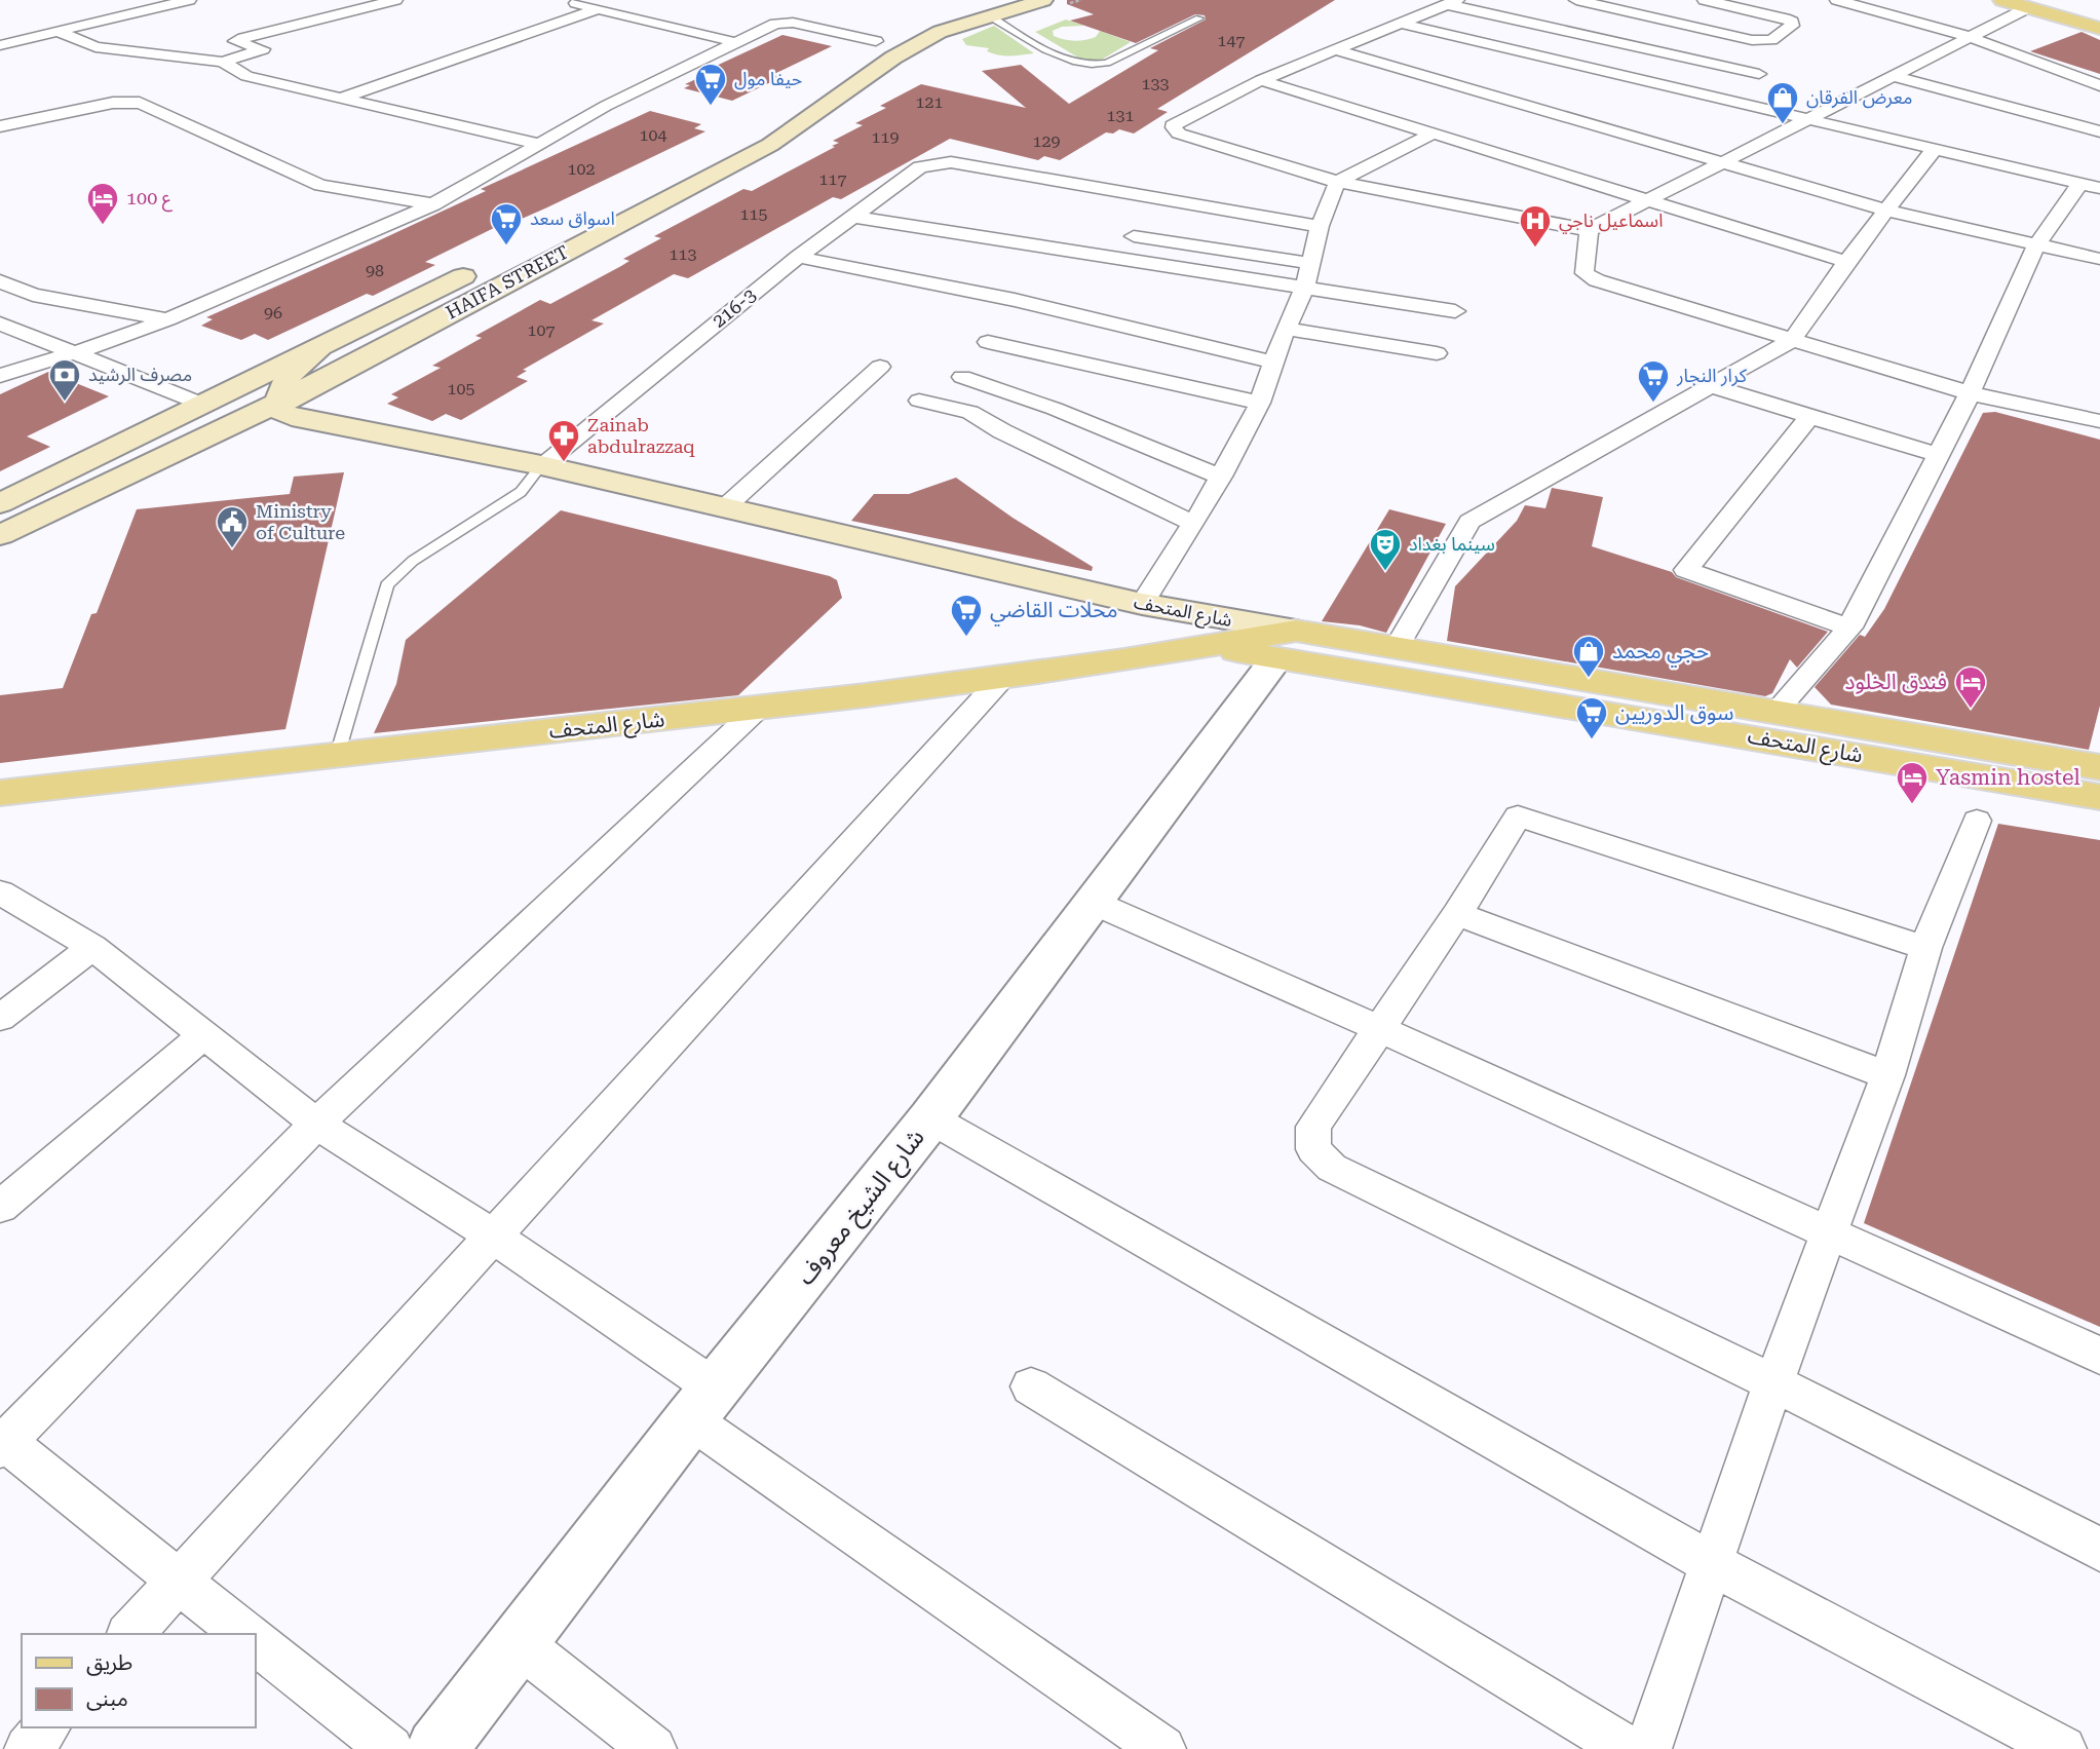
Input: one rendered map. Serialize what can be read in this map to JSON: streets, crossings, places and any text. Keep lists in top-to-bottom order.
{
  "streets": {
    "main road": ["HAIFA STREET", "شارع المتحف"],
    "street": ["216-3", "شارع الشيخ معروف"]
  },
  "crossings": [
    ["HAIFA STREET", "شارع المتحف"],
    ["216-3", "شارع المتحف"],
    ["شارع المتحف", "شارع الشيخ معروف"]
  ],
  "places": {
    "supermarket": [
      "حيفا مول",
      "اسواق سعد",
      "كرار النجار",
      "محلات القاضي",
      "سوق الدوريين"
    ],
    "shop": ["معرض الفرقان", "حجي محمد"],
    "hotel": ["100 ع", "فندق الخلود", "Yasmin hostel"],
    "hospital": ["اسماعيل ناجي"],
    "bank": ["مصرف الرشيد"],
    "pharmacy": ["Zainab abdulrazzaq"],
    "public building": ["Ministry of Culture"],
    "theatre": ["سينما بغداد"]
  },
  "house_numbers": [
    "147",
    "133",
    "121",
    "131",
    "104",
    "119",
    "129",
    "102",
    "117",
    "115",
    "113",
    "98",
    "96",
    "107",
    "105"
  ],
  "legend": ["طريق", "مبنى"]
}
